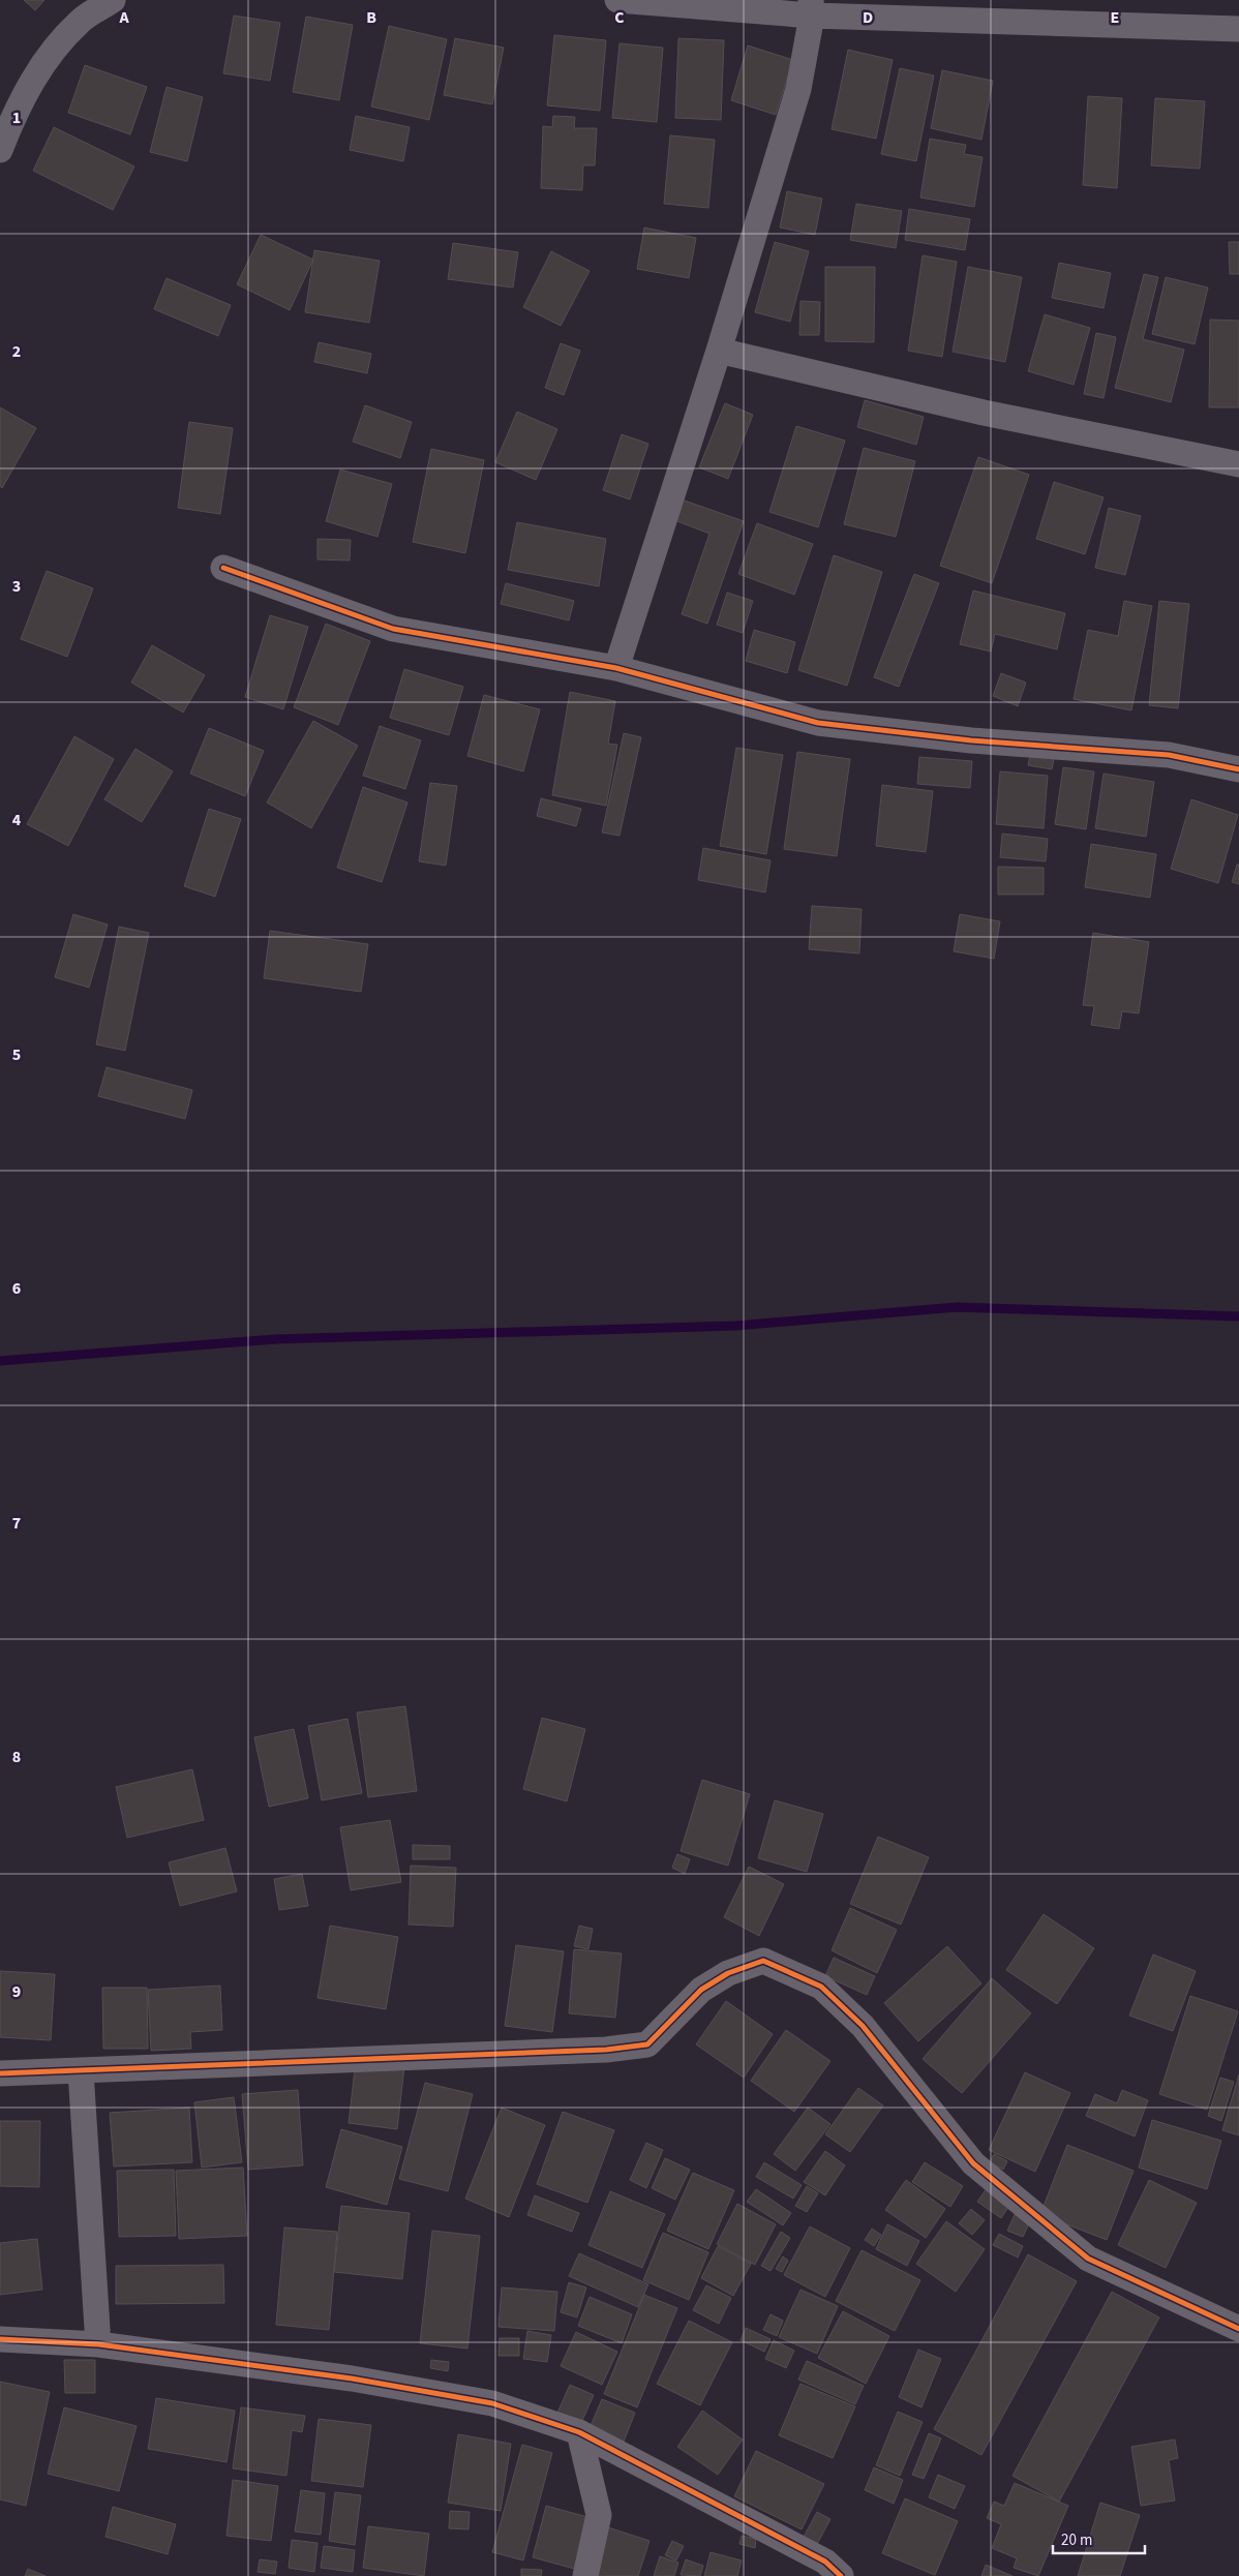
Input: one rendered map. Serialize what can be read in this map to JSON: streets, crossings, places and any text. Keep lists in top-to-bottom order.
{
  "scale_bar": "20 m",
  "grid": {
    "columns": [
      "A",
      "B",
      "C",
      "D",
      "E"
    ],
    "rows": [
      "1",
      "2",
      "3",
      "4",
      "5",
      "6",
      "7",
      "8",
      "9"
    ]
  }
}
